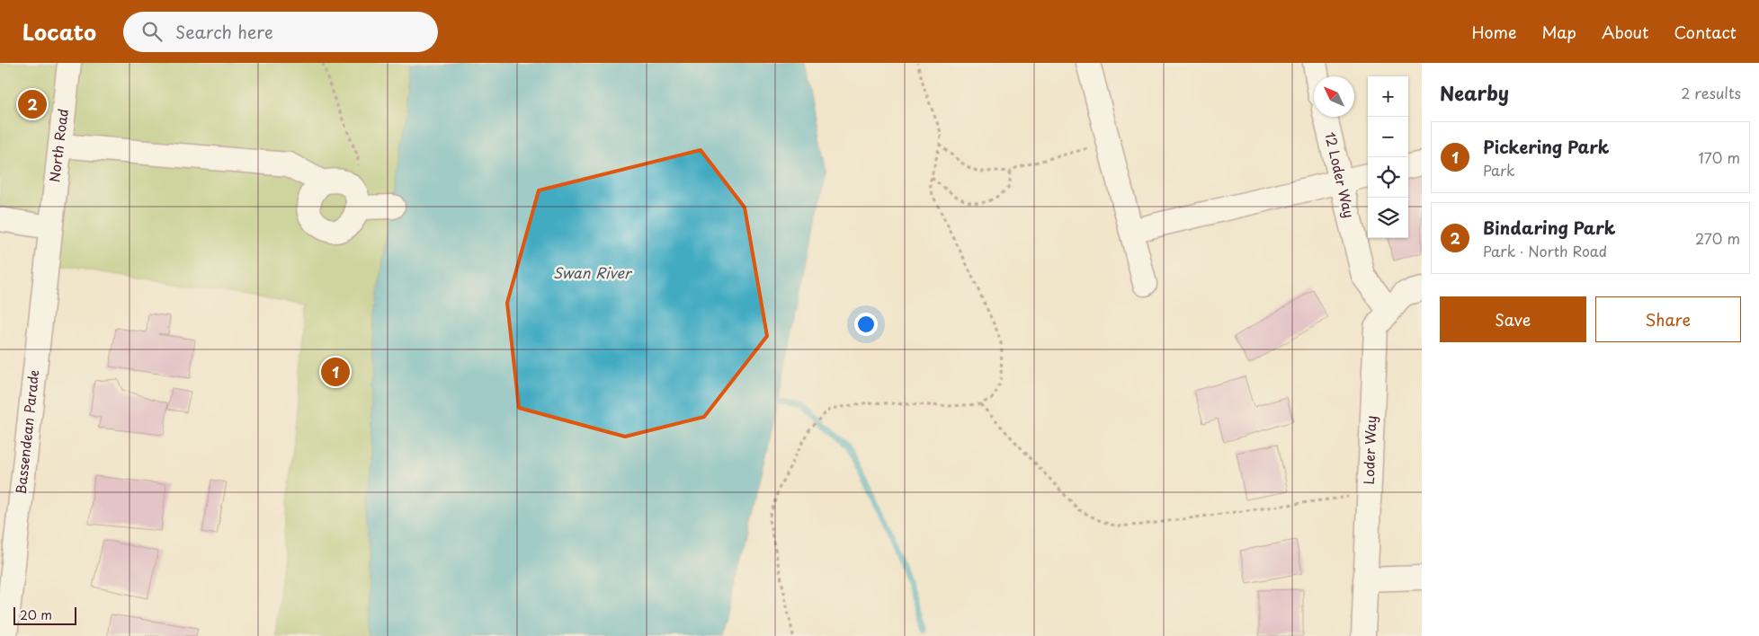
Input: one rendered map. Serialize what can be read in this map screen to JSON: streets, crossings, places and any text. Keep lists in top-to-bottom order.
{
  "streets": {
    "street": [
      "North Road",
      "12 Loder Way",
      "Bassendean Parade",
      "Loder Way"
    ]
  },
  "crossings": [
    ["North Road", "Bassendean Parade"],
    ["12 Loder Way", "Loder Way"]
  ],
  "water": ["Swan River"],
  "scale_bar": "20 m",
  "north": "top left",
  "page": {
    "header": "Locato",
    "search": "Search here",
    "nav": [
      "Home",
      "Map",
      "About",
      "Contact"
    ],
    "heading": ["Nearby", "2 results"],
    "map_buttons": ["+", "−"],
    "pins": ["2", "1"],
    "list": [
      {
        "mark": "1",
        "name": "Pickering Park",
        "note": "Park",
        "value": "170 m"
      },
      {
        "mark": "2",
        "name": "Bindaring Park",
        "note": "Park · North Road",
        "value": "270 m"
      }
    ],
    "buttons": ["Save", "Share"],
    "scale": "20 m"
  }
}
